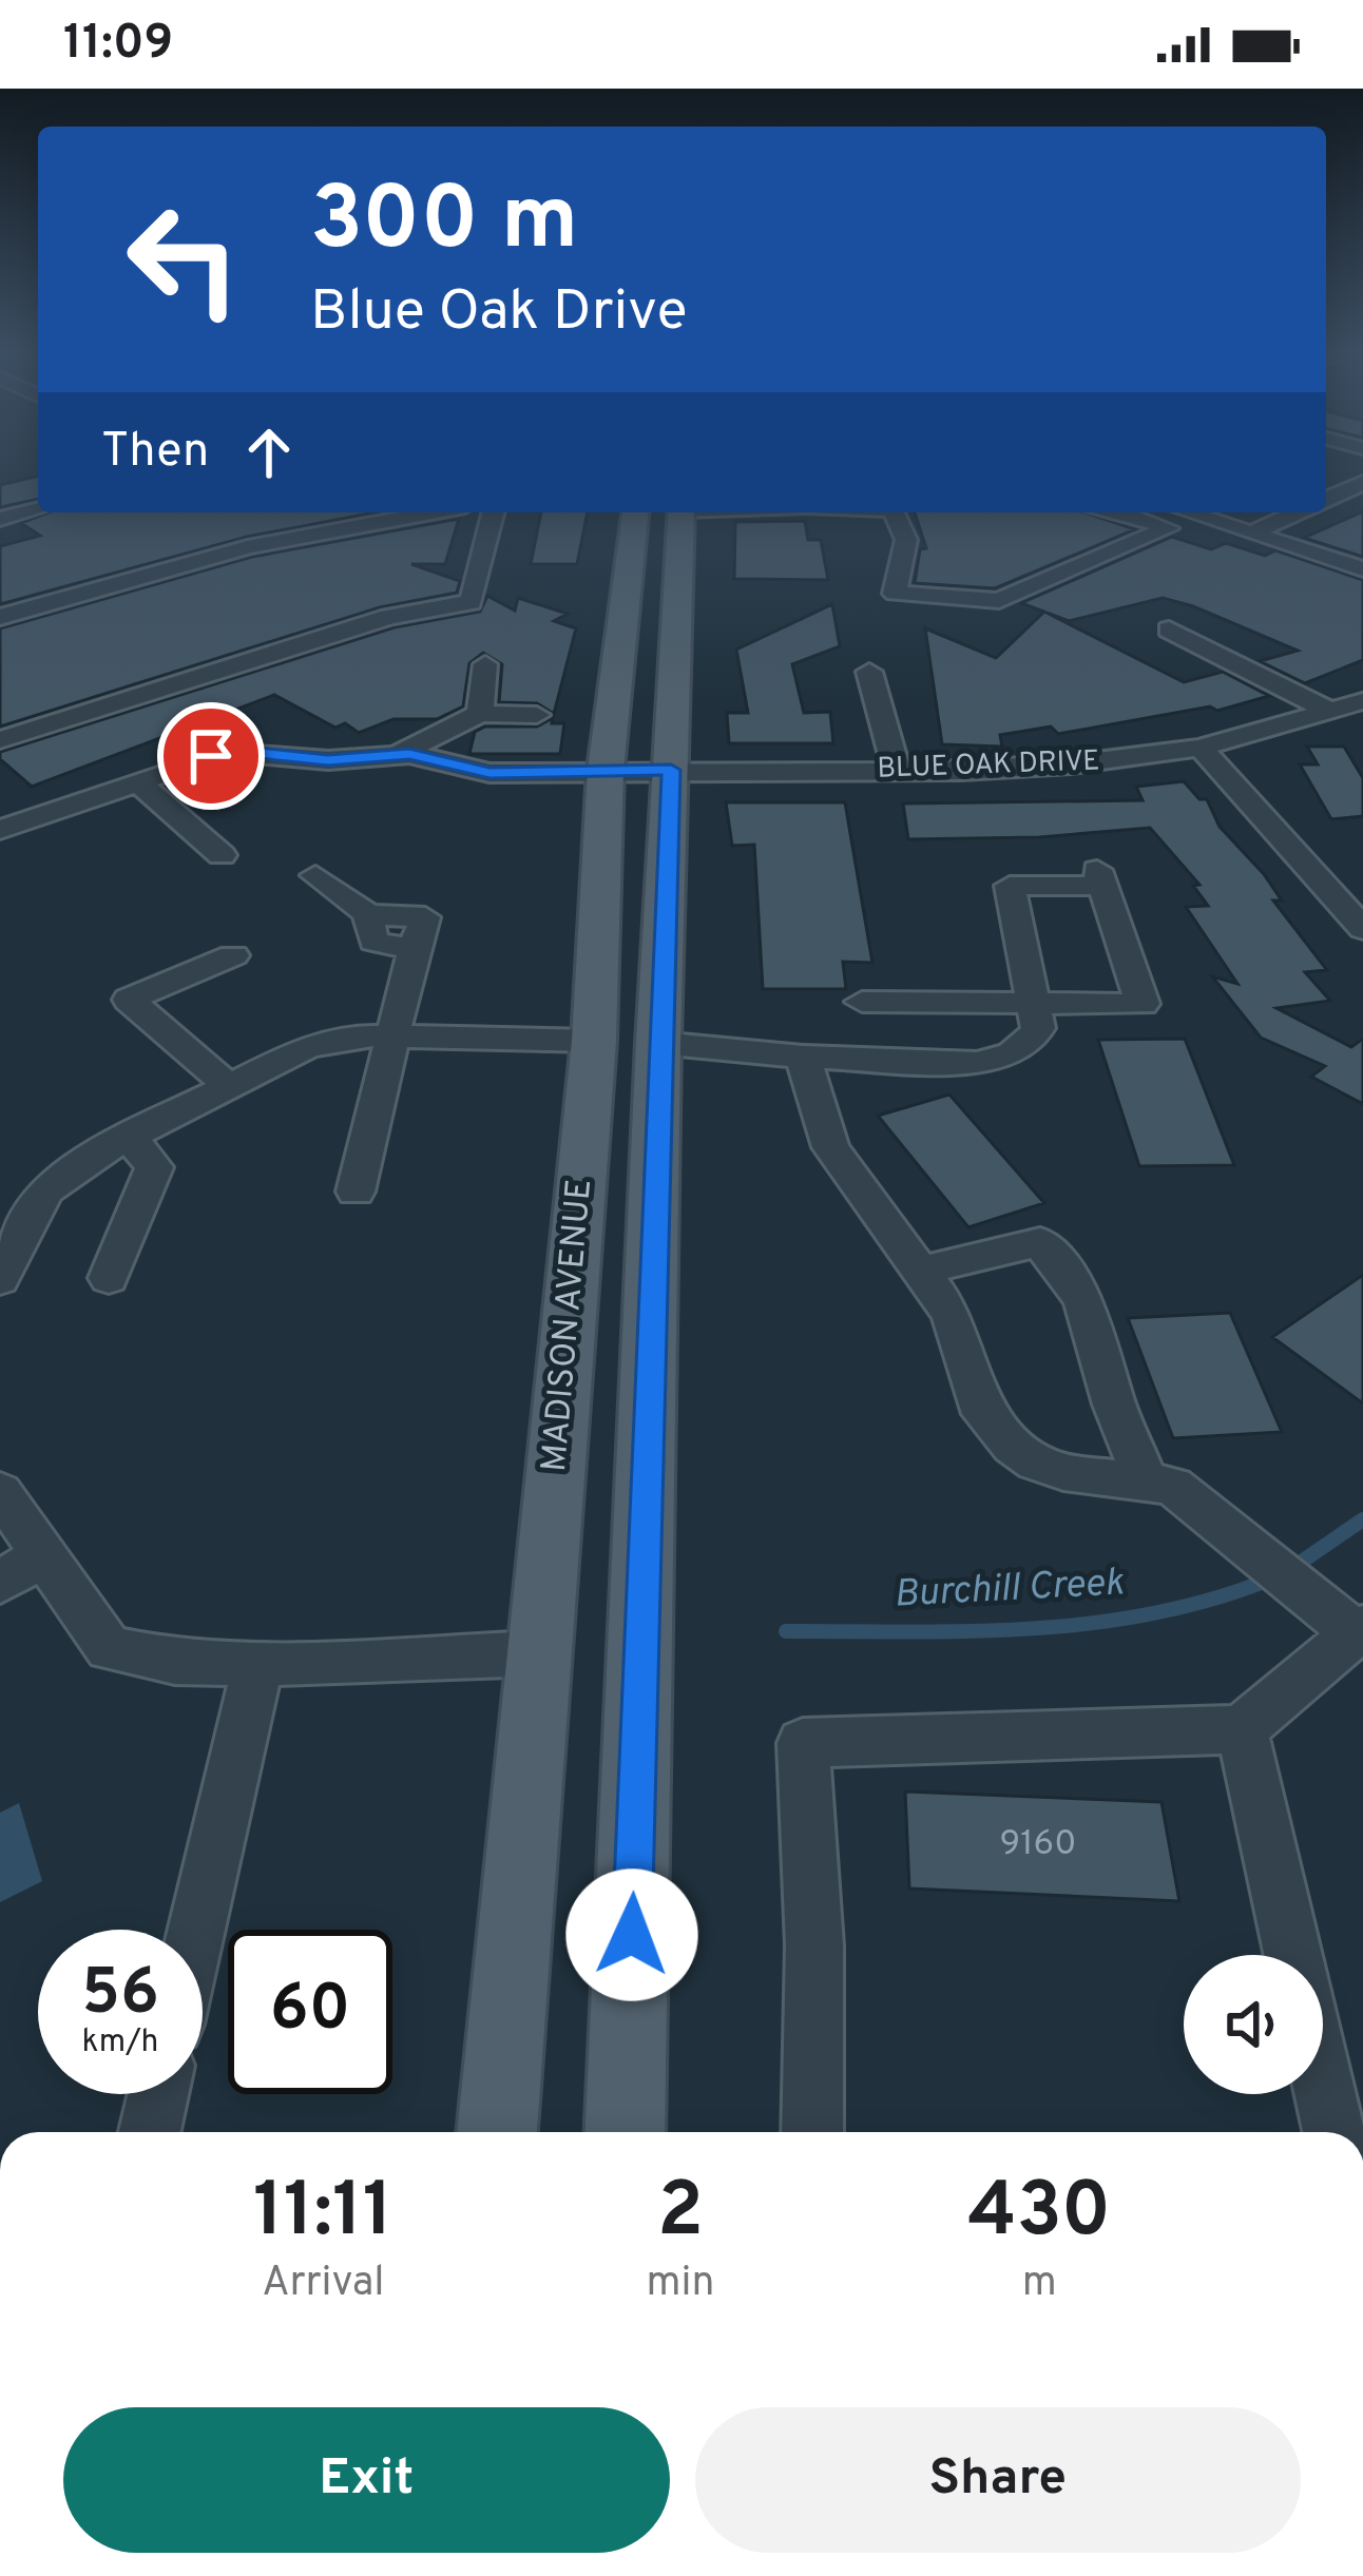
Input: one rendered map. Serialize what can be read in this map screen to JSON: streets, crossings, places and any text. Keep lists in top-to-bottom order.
{
  "streets": {
    "main road": ["MADISON AVENUE"],
    "street": ["BLUE OAK DRIVE"]
  },
  "crossings": [
    ["BLUE OAK DRIVE", "MADISON AVENUE"]
  ],
  "water": ["Burchill Creek"],
  "house_numbers": ["9160"],
  "page": {
    "status": "11:09",
    "turn": ["300 m", "Blue Oak Drive"],
    "then": "Then",
    "speed": "56 km/h",
    "limit": "60",
    "eta": [
      "11:11",
      "Arrival",
      "2",
      "min",
      "430",
      "m"
    ],
    "buttons": ["Exit", "Share"]
  }
}
